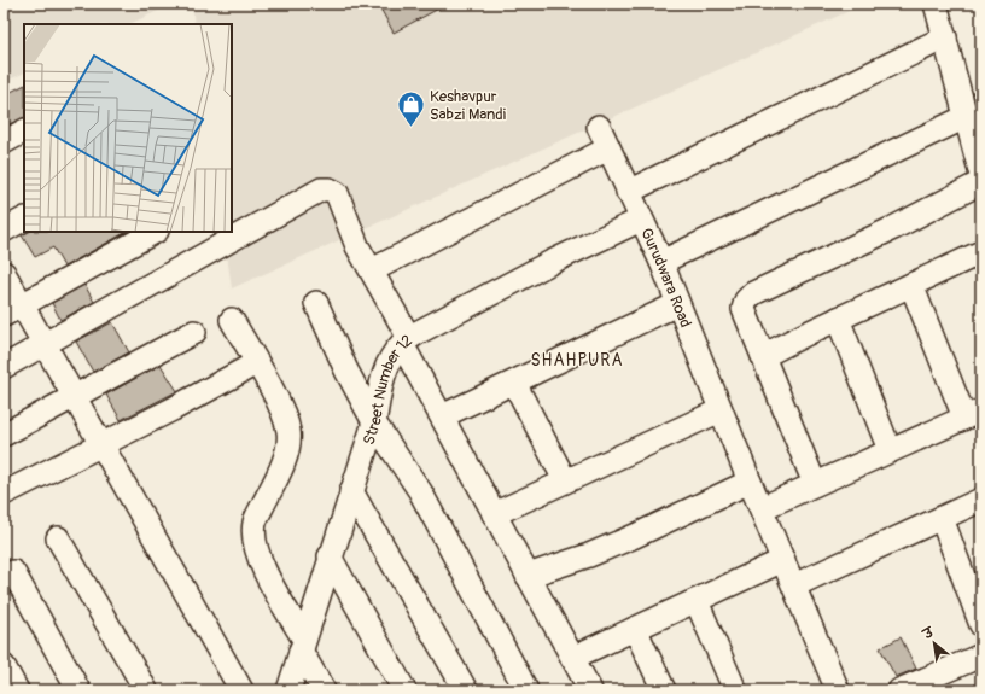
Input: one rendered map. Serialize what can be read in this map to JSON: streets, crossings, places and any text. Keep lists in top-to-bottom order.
{
  "streets": {
    "street": ["Gurudwara Road", "Street Number 12"]
  },
  "crossings": [
    ["Gurudwara Road", "Street Number 12"]
  ],
  "districts": ["SHAHPURA"],
  "places": {
    "shop": ["Keshavpur Sabzi Mandi"]
  },
  "north": "top left"
}
